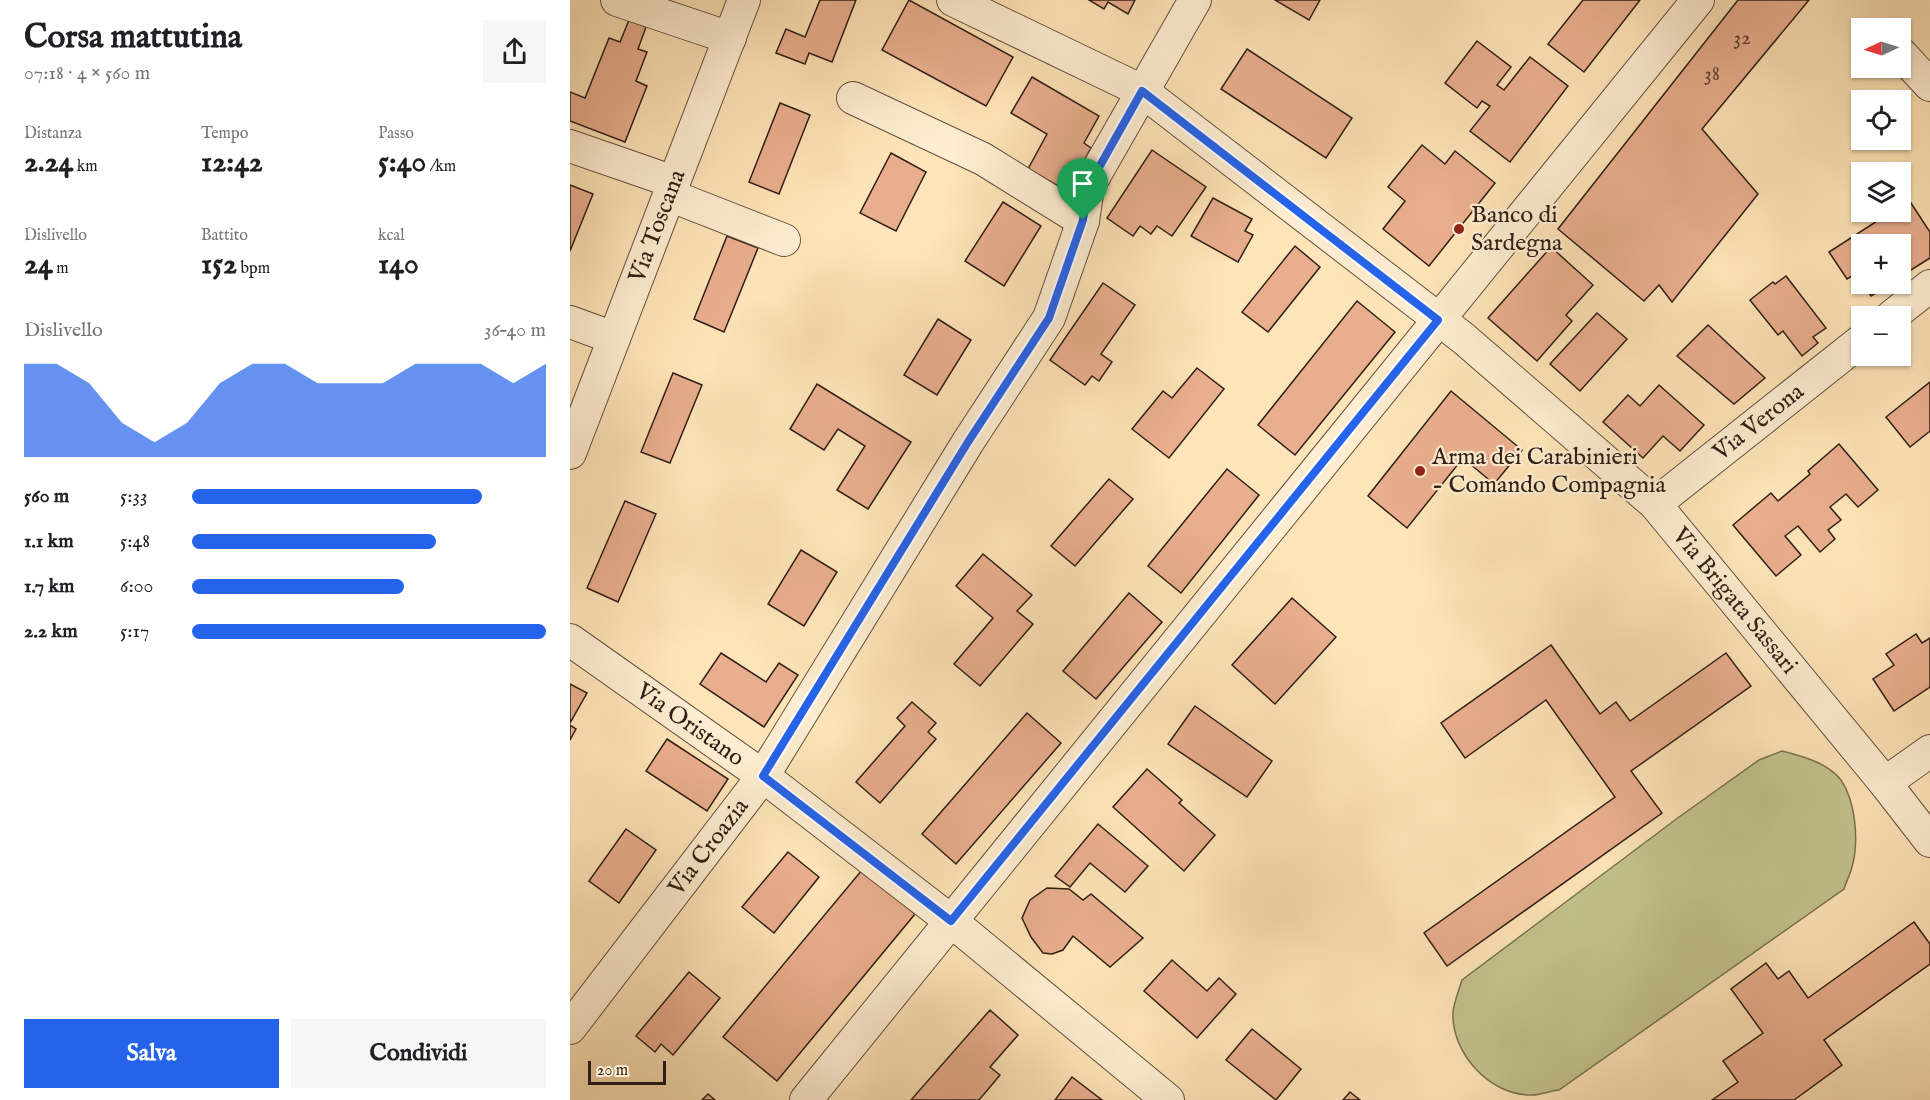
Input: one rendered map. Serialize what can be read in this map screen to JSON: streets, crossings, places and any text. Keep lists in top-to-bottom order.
{
  "streets": {
    "street": [
      "Via Toscana",
      "Via Verona",
      "Via Brigata Sassari",
      "Via Oristano",
      "Via Croazia"
    ]
  },
  "crossings": [
    ["Via Verona", "Via Brigata Sassari"],
    ["Via Brigata Sassari", "Via Croazia"],
    ["Via Oristano", "Via Croazia"]
  ],
  "places": ["Banco di Sardegna", "Arma dei Carabinieri - Comando Compagnia"],
  "house_numbers": ["32", "38"],
  "scale_bar": "20 m",
  "north": "left",
  "page": {
    "heading": ["Corsa mattutina", "07:18 · 4 × 560 m"],
    "map_buttons": ["+", "−"],
    "stats": [
      ["Distanza", "2.24 km"],
      ["Tempo", "12:42"],
      ["Passo", "5:40 /km"],
      ["Dislivello", "24 m"],
      ["Battito", "152 bpm"],
      ["kcal", "140"]
    ],
    "chart": ["Dislivello", "36–40 m"],
    "list": [
      {
        "name": "560 m",
        "note": "5:33"
      },
      {
        "name": "1.1 km",
        "note": "5:48"
      },
      {
        "name": "1.7 km",
        "note": "6:00"
      },
      {
        "name": "2.2 km",
        "note": "5:17"
      }
    ],
    "buttons": ["Salva", "Condividi"],
    "scale": "20 m"
  }
}
